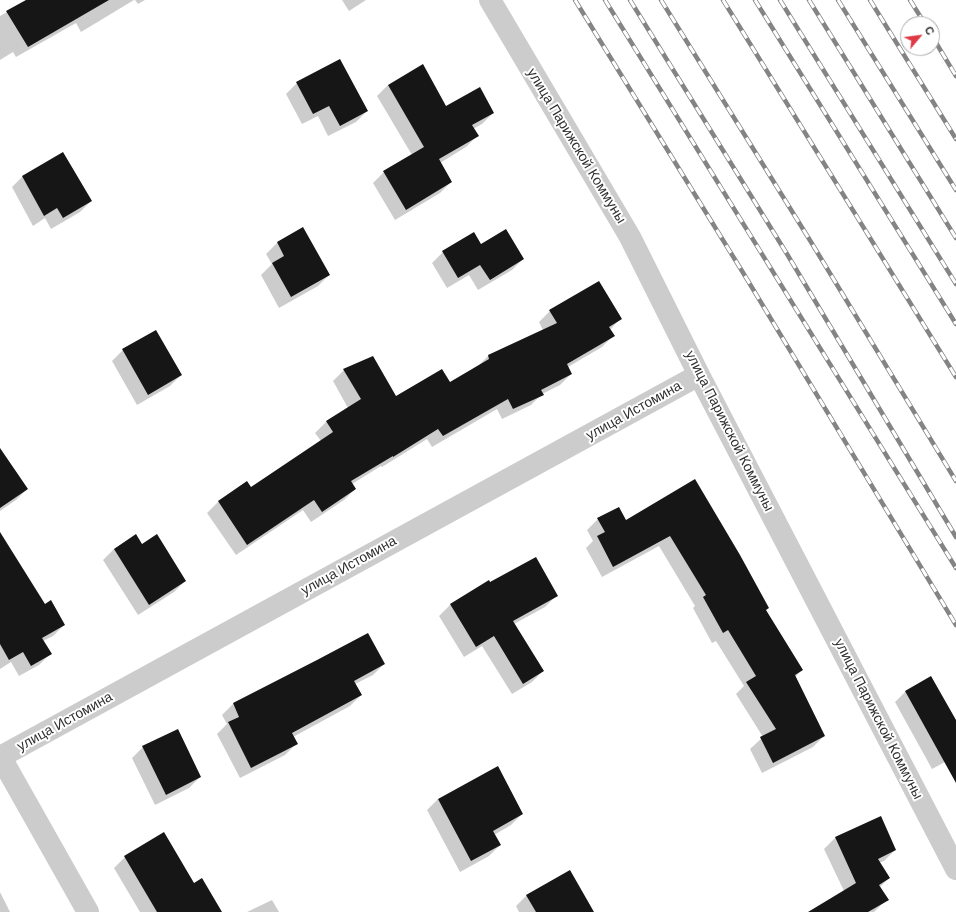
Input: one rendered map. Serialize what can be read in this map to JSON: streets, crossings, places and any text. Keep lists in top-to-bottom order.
{
  "streets": {
    "street": ["улица Парижской Коммуны", "улица Истомина"]
  },
  "crossings": [
    ["улица Парижской Коммуны", "улица Истомина"]
  ],
  "north": "top right"
}
